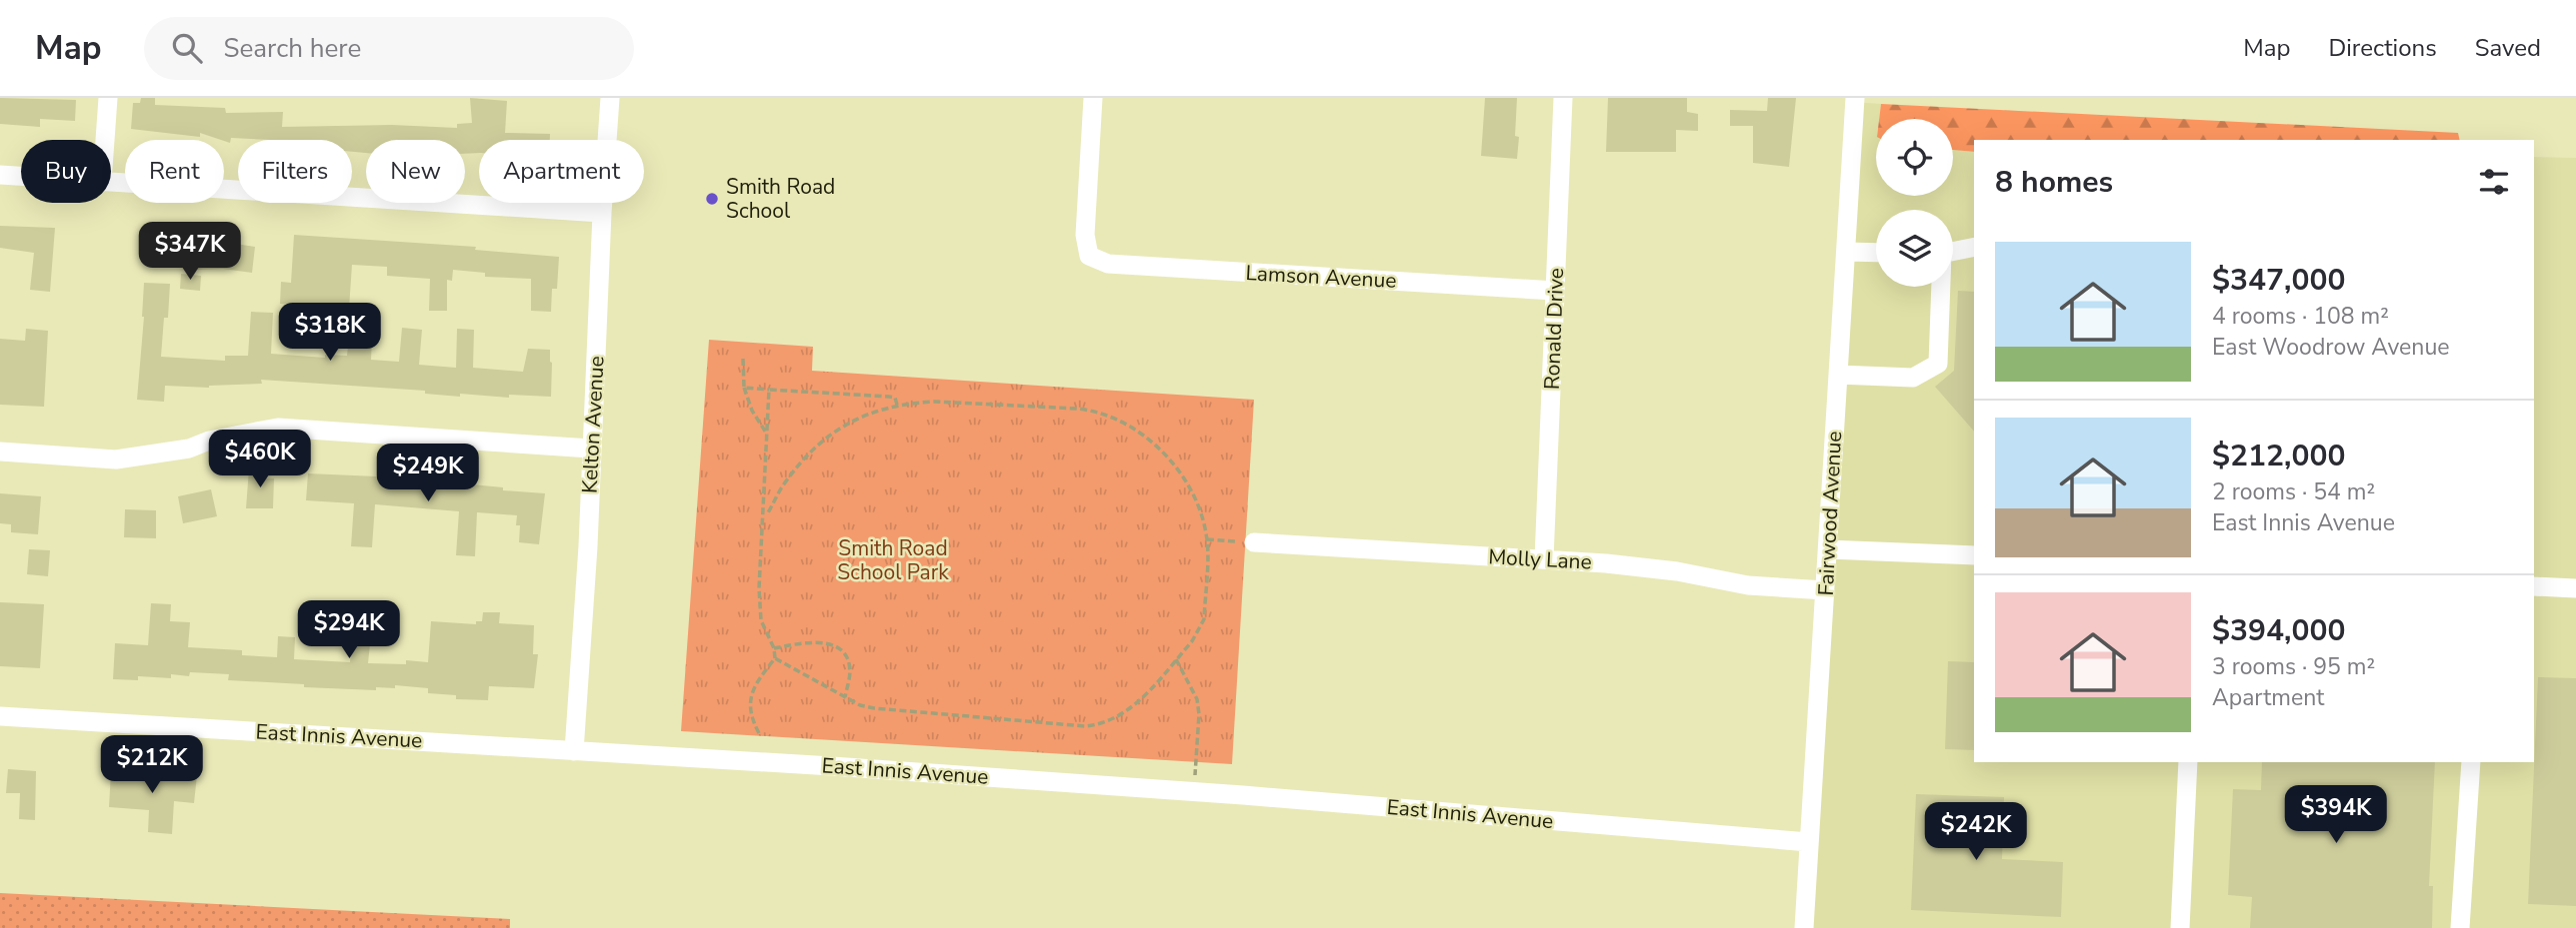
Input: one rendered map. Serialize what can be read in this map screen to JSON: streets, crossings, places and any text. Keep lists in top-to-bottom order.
{
  "streets": {
    "street": [
      "Lamson Avenue",
      "Ronald Drive",
      "Kelton Avenue",
      "Fairwood Avenue",
      "Molly Lane",
      "East Innis Avenue"
    ]
  },
  "crossings": [
    ["Lamson Avenue", "Ronald Drive"],
    ["Ronald Drive", "Molly Lane"],
    ["Kelton Avenue", "East Innis Avenue"],
    ["Fairwood Avenue", "Molly Lane"],
    ["Fairwood Avenue", "East Innis Avenue"]
  ],
  "parks": ["Smith Road School Park"],
  "places": ["Smith Road School"],
  "page": {
    "header": "Map",
    "search": "Search here",
    "nav": ["Map", "Directions", "Saved"],
    "chip": [
      "Buy",
      "Rent",
      "Filters",
      "New",
      "Apartment"
    ],
    "heading": "8 homes",
    "price": [
      "$347K",
      "$318K",
      "$460K",
      "$249K",
      "$294K",
      "$212K",
      "$394K",
      "$242K"
    ],
    "list": [
      {
        "name": "$347,000",
        "note": "4 rooms · 108 m² · East Woodrow Avenue"
      },
      {
        "name": "$212,000",
        "note": "2 rooms · 54 m² · East Innis Avenue"
      },
      {
        "name": "$394,000",
        "note": "3 rooms · 95 m² · Apartment"
      }
    ]
  }
}
